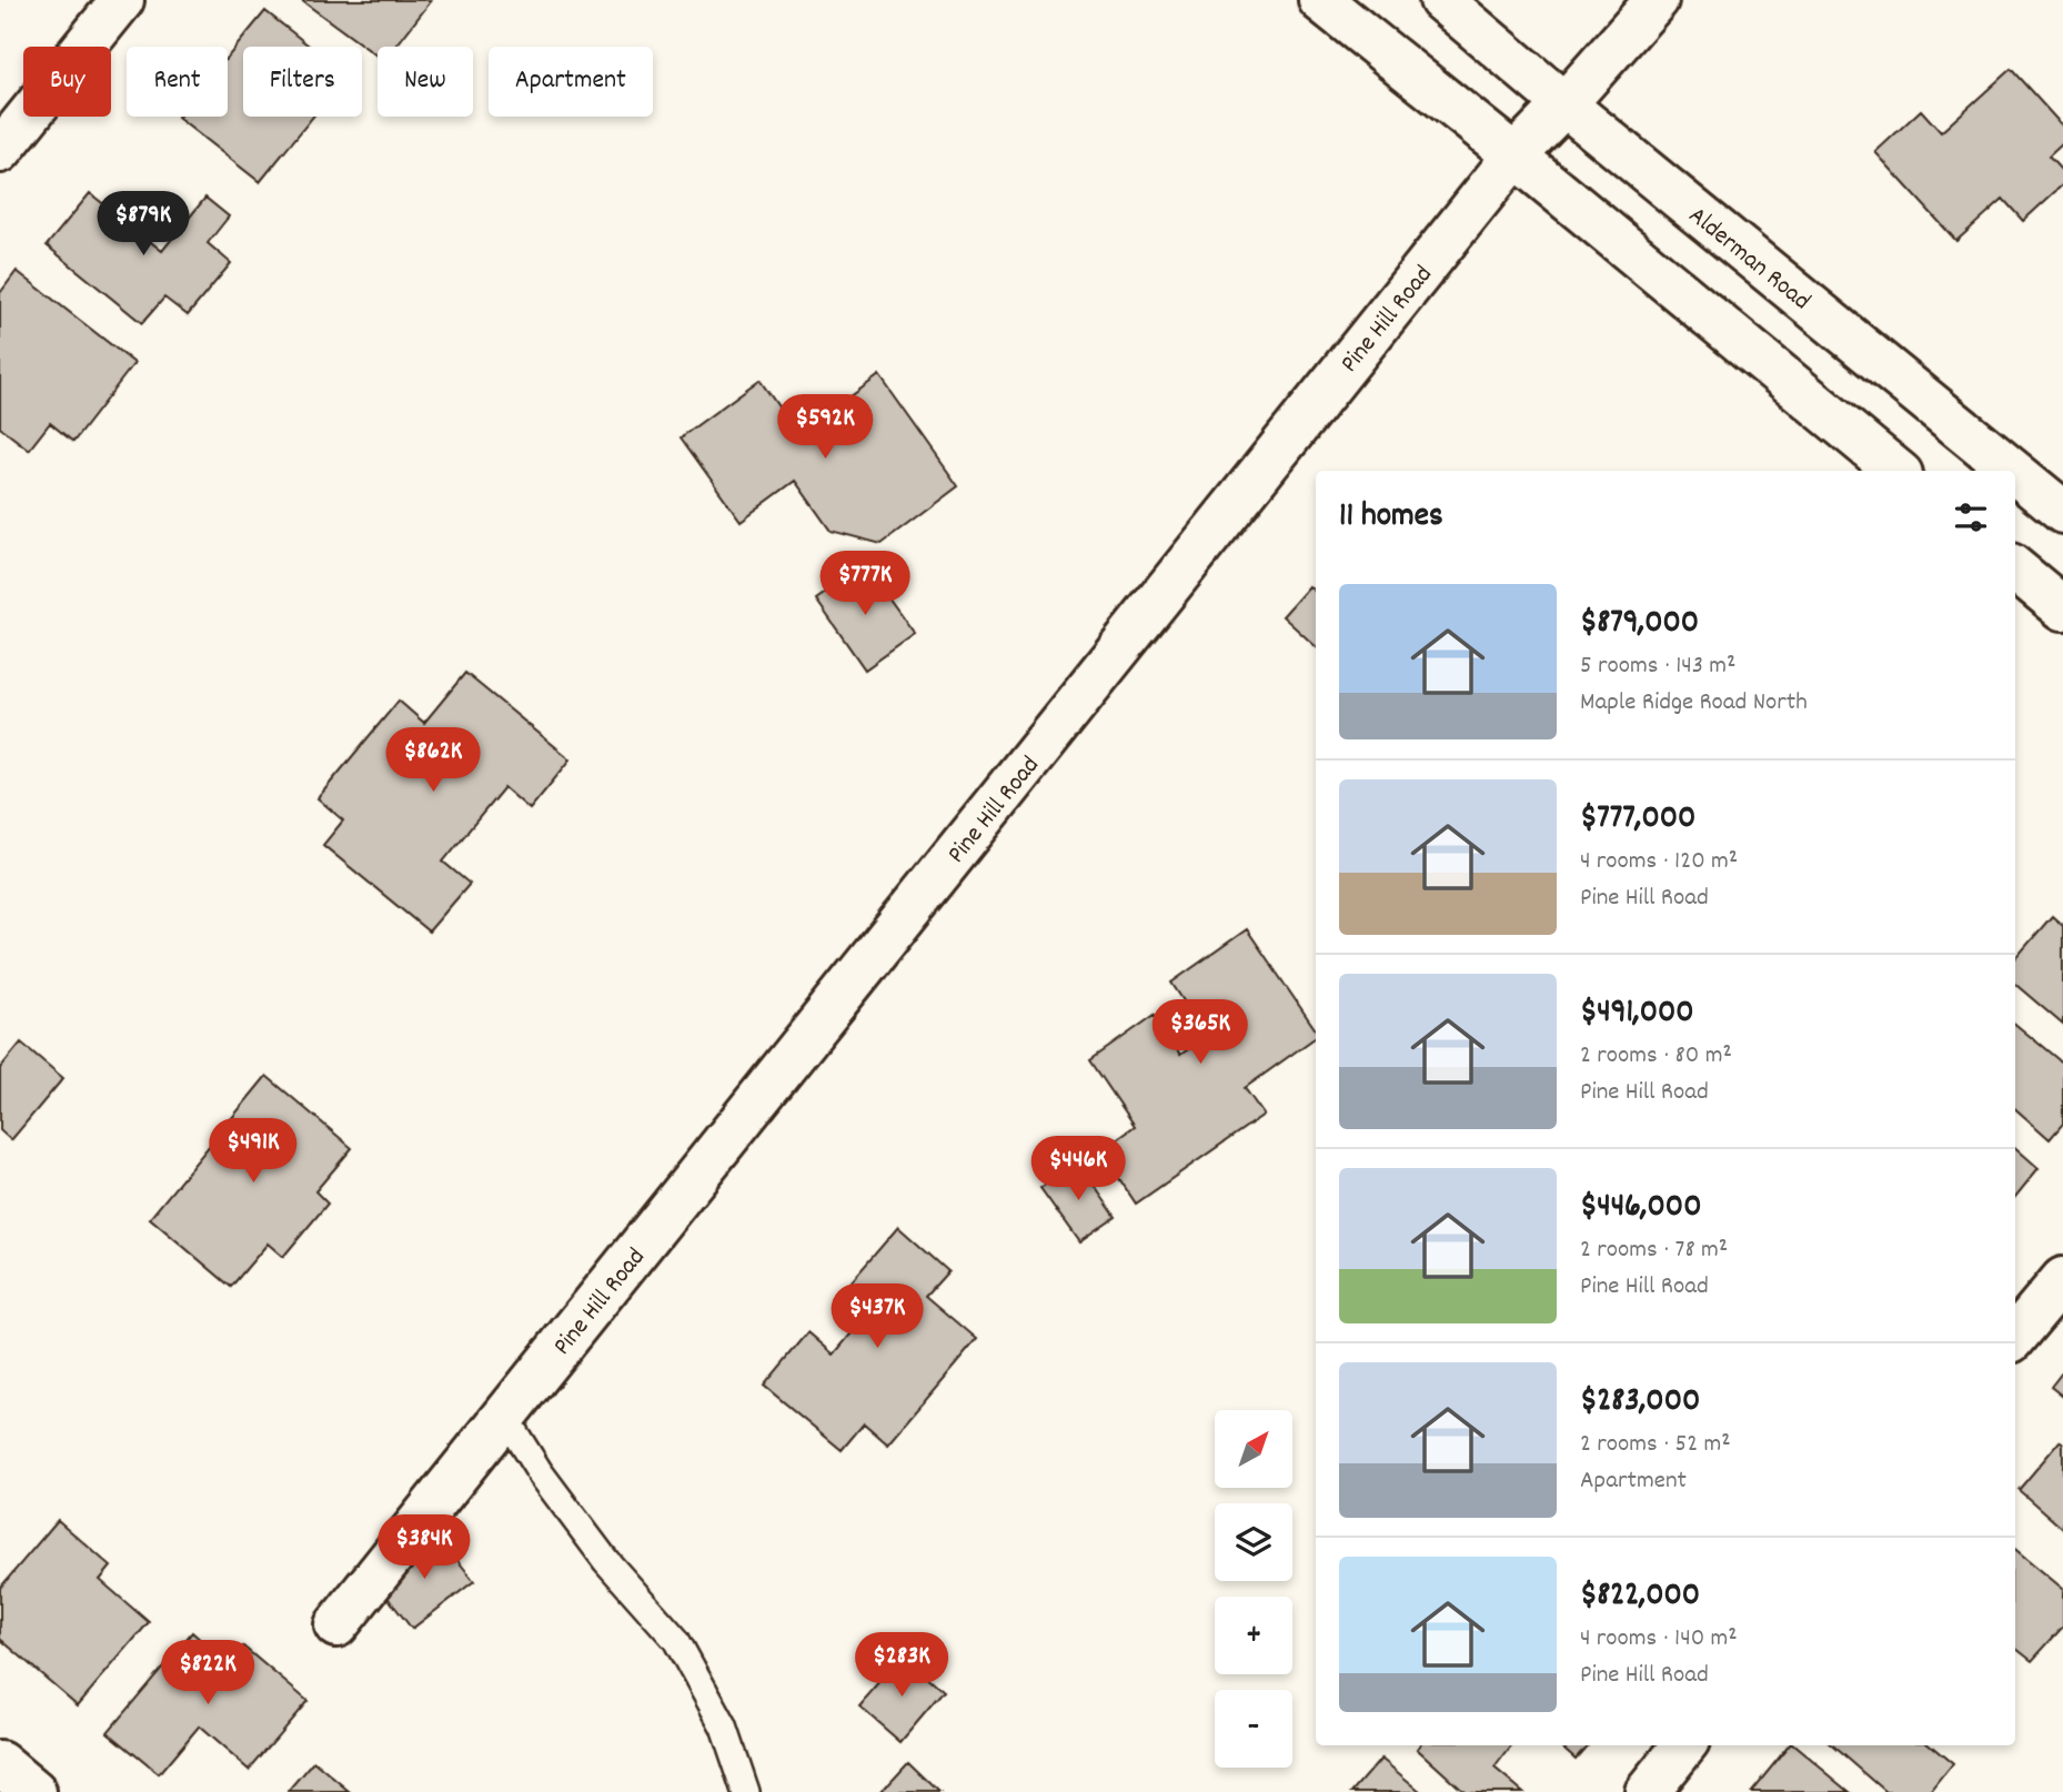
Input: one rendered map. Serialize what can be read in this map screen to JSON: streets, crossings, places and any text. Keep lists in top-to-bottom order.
{
  "streets": {
    "street": ["Alderman Road", "Pine Hill Road"]
  },
  "crossings": [
    ["Alderman Road", "Pine Hill Road"]
  ],
  "north": "top right",
  "page": {
    "chip": [
      "Buy",
      "Rent",
      "Filters",
      "New",
      "Apartment"
    ],
    "price": [
      "$879K",
      "$592K",
      "$777K",
      "$862K",
      "$365K",
      "$491K",
      "$446K",
      "$437K",
      "$384K",
      "$283K",
      "$822K"
    ],
    "heading": "11 homes",
    "list": [
      {
        "name": "$879,000",
        "note": "5 rooms · 143 m² · Maple Ridge Road North"
      },
      {
        "name": "$777,000",
        "note": "4 rooms · 120 m² · Pine Hill Road"
      },
      {
        "name": "$491,000",
        "note": "2 rooms · 80 m² · Pine Hill Road"
      },
      {
        "name": "$446,000",
        "note": "2 rooms · 78 m² · Pine Hill Road"
      },
      {
        "name": "$283,000",
        "note": "2 rooms · 52 m² · Apartment"
      },
      {
        "name": "$822,000",
        "note": "4 rooms · 140 m² · Pine Hill Road"
      }
    ],
    "map_buttons": ["+", "−"]
  }
}
